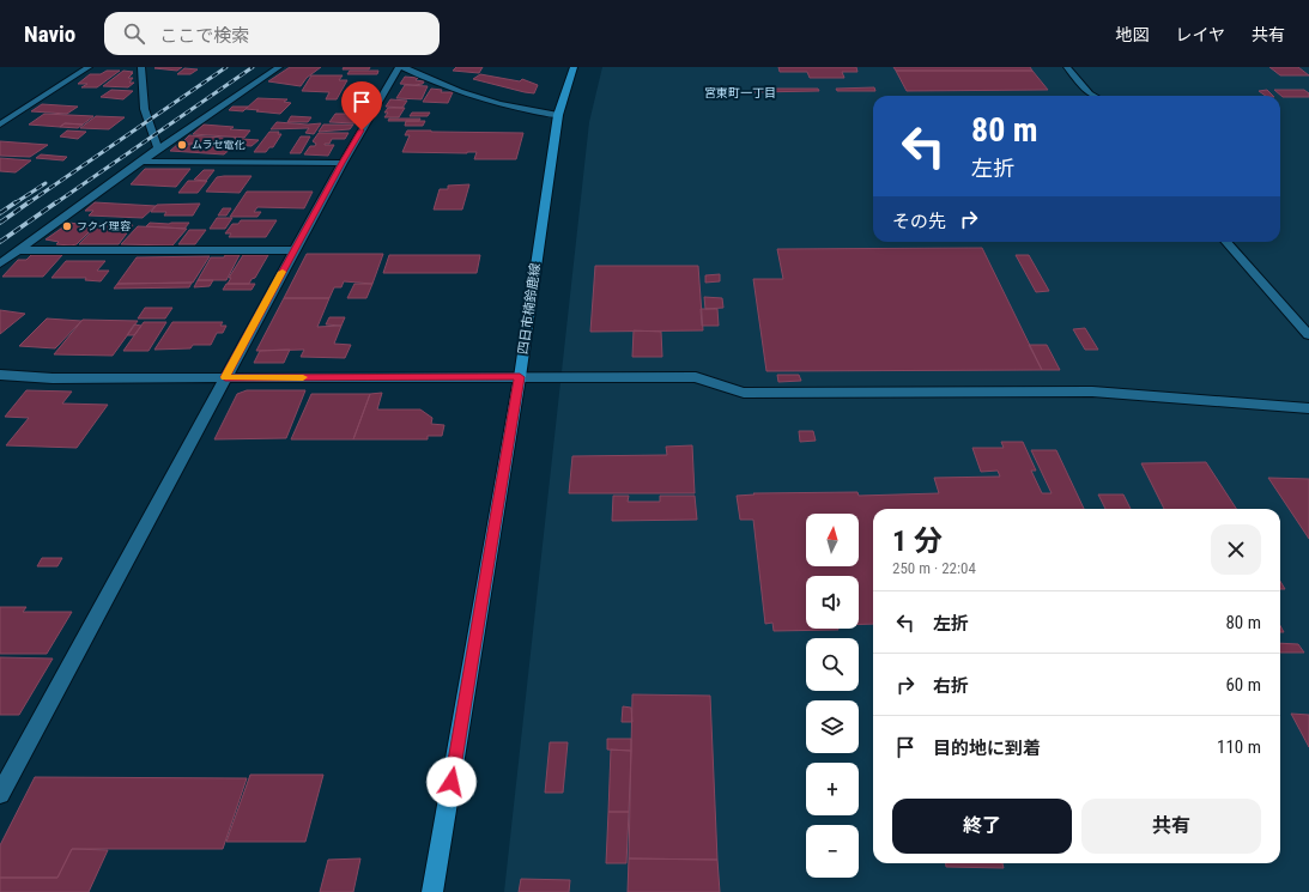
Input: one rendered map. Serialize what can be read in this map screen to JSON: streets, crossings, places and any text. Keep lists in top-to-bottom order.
{
  "streets": {
    "main road": ["四日市楠鈴鹿線"]
  },
  "districts": ["宮東町一丁目"],
  "places": ["ムラセ電化", "フクイ理容"],
  "north": "top",
  "page": {
    "header": "Navio",
    "search": "ここで検索",
    "nav": ["地図", "レイヤ", "共有"],
    "turn": ["80 m", "左折"],
    "then": "その先",
    "heading": ["1 分", "250 m · 22:04"],
    "map_buttons": ["+", "−"],
    "list": [
      {
        "name": "左折",
        "value": "80 m"
      },
      {
        "name": "右折",
        "value": "60 m"
      },
      {
        "name": "目的地に到着",
        "value": "110 m"
      }
    ],
    "buttons": ["終了", "共有"]
  }
}
